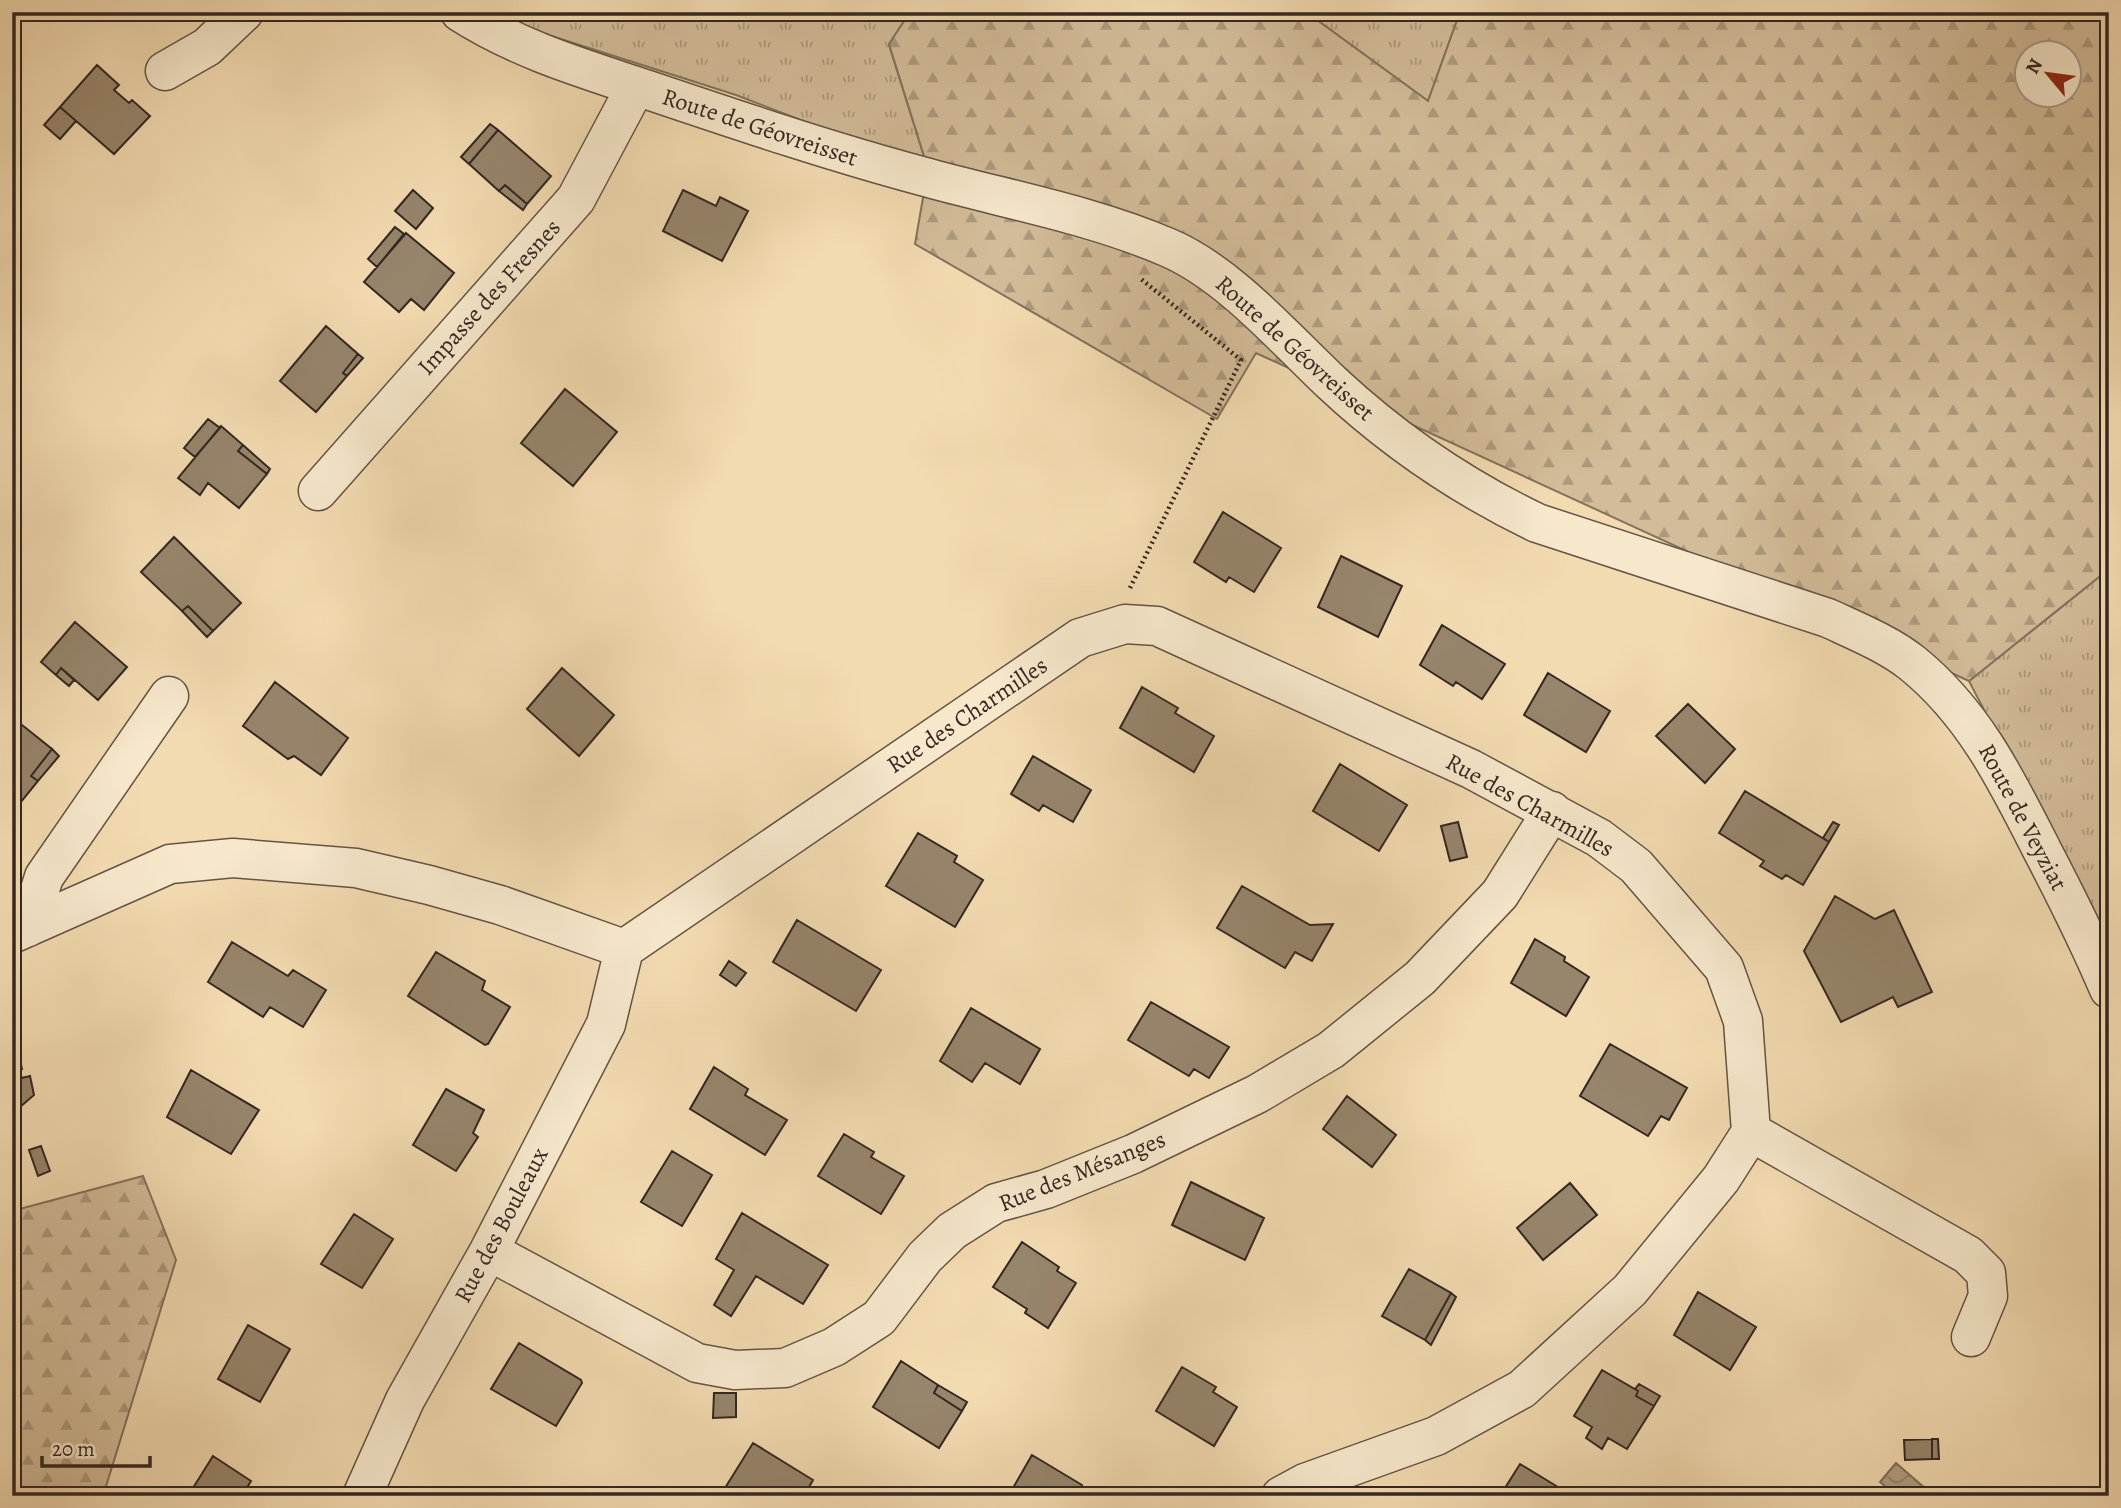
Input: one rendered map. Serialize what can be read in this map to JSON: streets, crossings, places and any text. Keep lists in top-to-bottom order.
{
  "streets": {
    "street": [
      "Route de Géovreisset",
      "Impasse des Fresnes",
      "Rue des Charmilles",
      "Route de Veyziat",
      "Rue des Mésanges",
      "Rue des Bouleaux"
    ]
  },
  "crossings": [
    ["Route de Géovreisset", "Impasse des Fresnes"],
    ["Route de Géovreisset", "Route de Veyziat"],
    ["Rue des Charmilles", "Rue des Mésanges"],
    ["Rue des Charmilles", "Rue des Bouleaux"],
    ["Rue des Mésanges", "Rue des Bouleaux"]
  ],
  "scale_bar": "20 m",
  "north": "top left"
}
